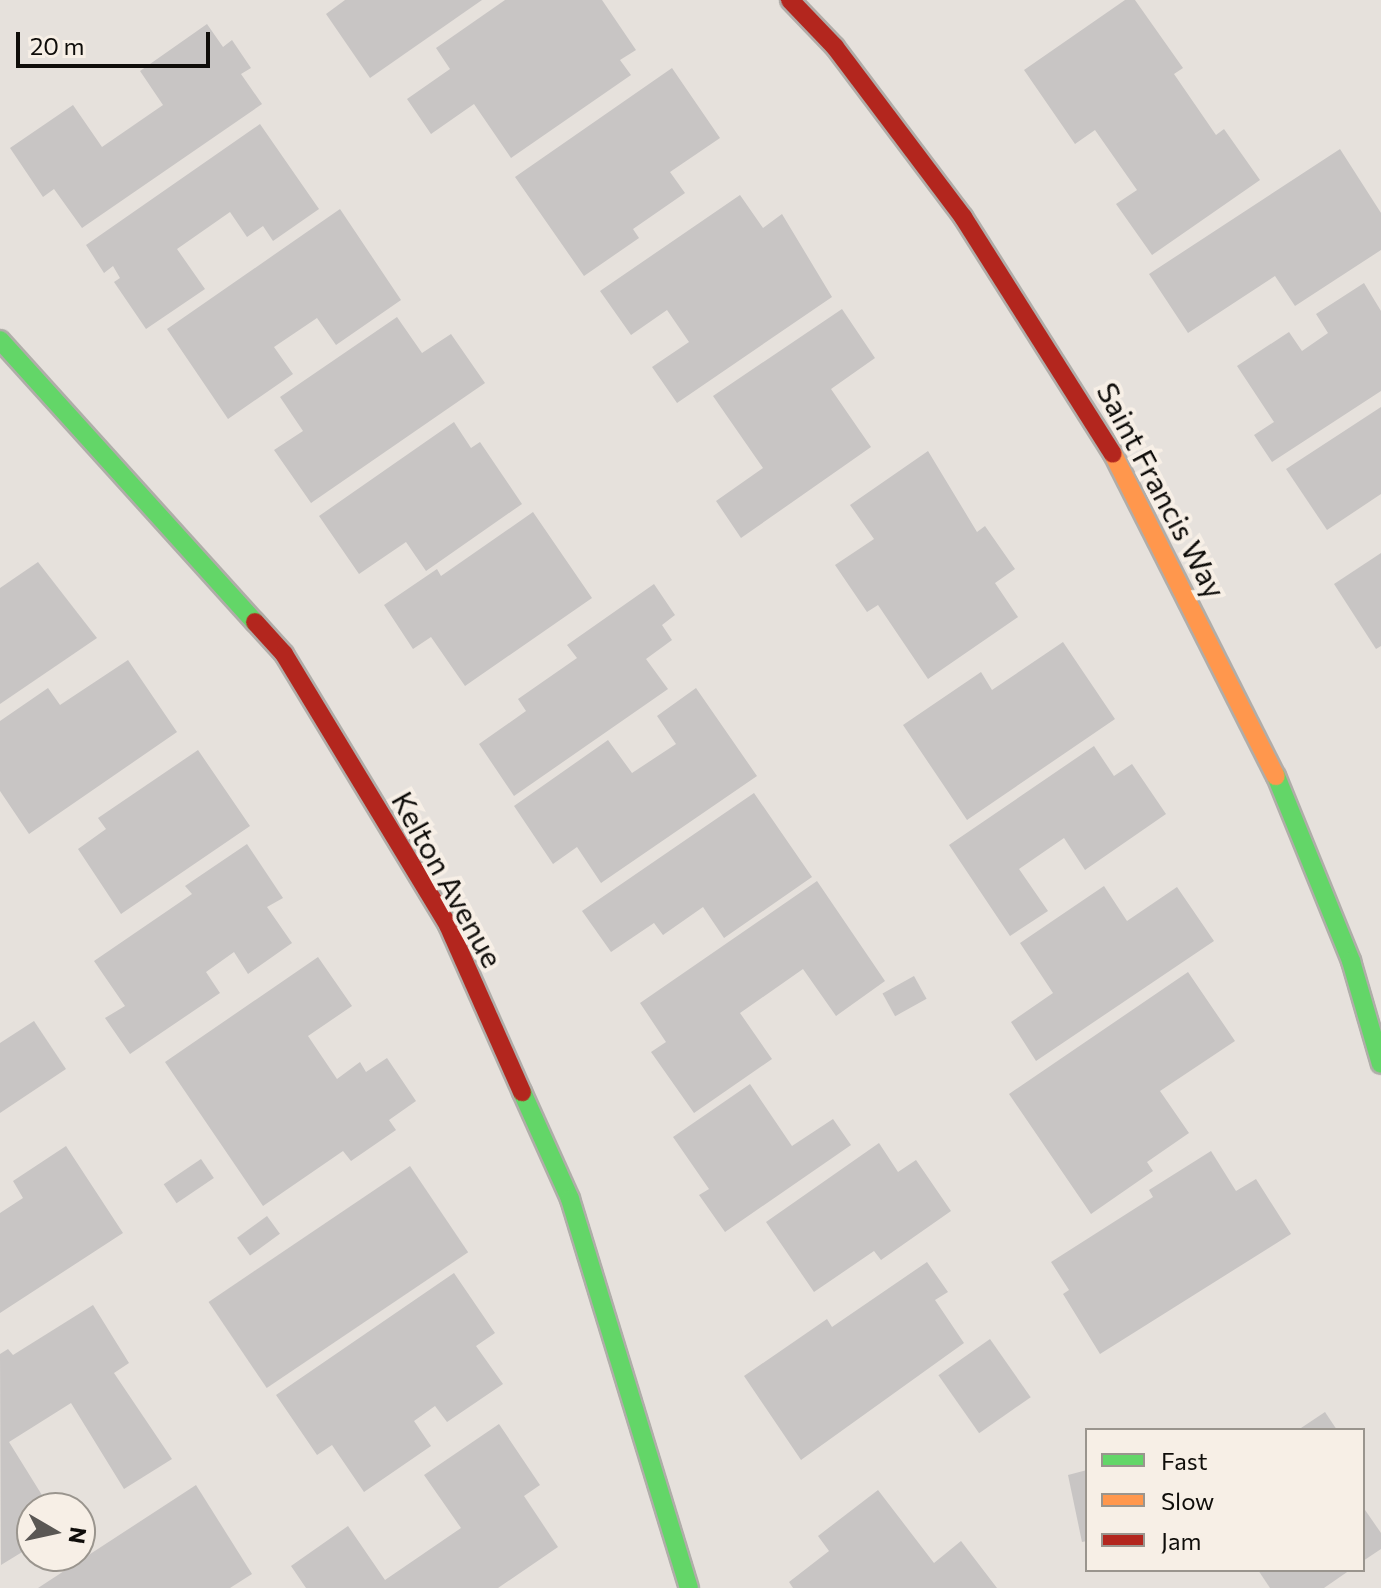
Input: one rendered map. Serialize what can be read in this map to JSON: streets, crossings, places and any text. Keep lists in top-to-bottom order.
{
  "streets": {
    "street": ["Saint Francis Way", "Kelton Avenue"]
  },
  "legend": ["Fast", "Slow", "Jam"],
  "scale_bar": "20 m",
  "north": "right"
}
